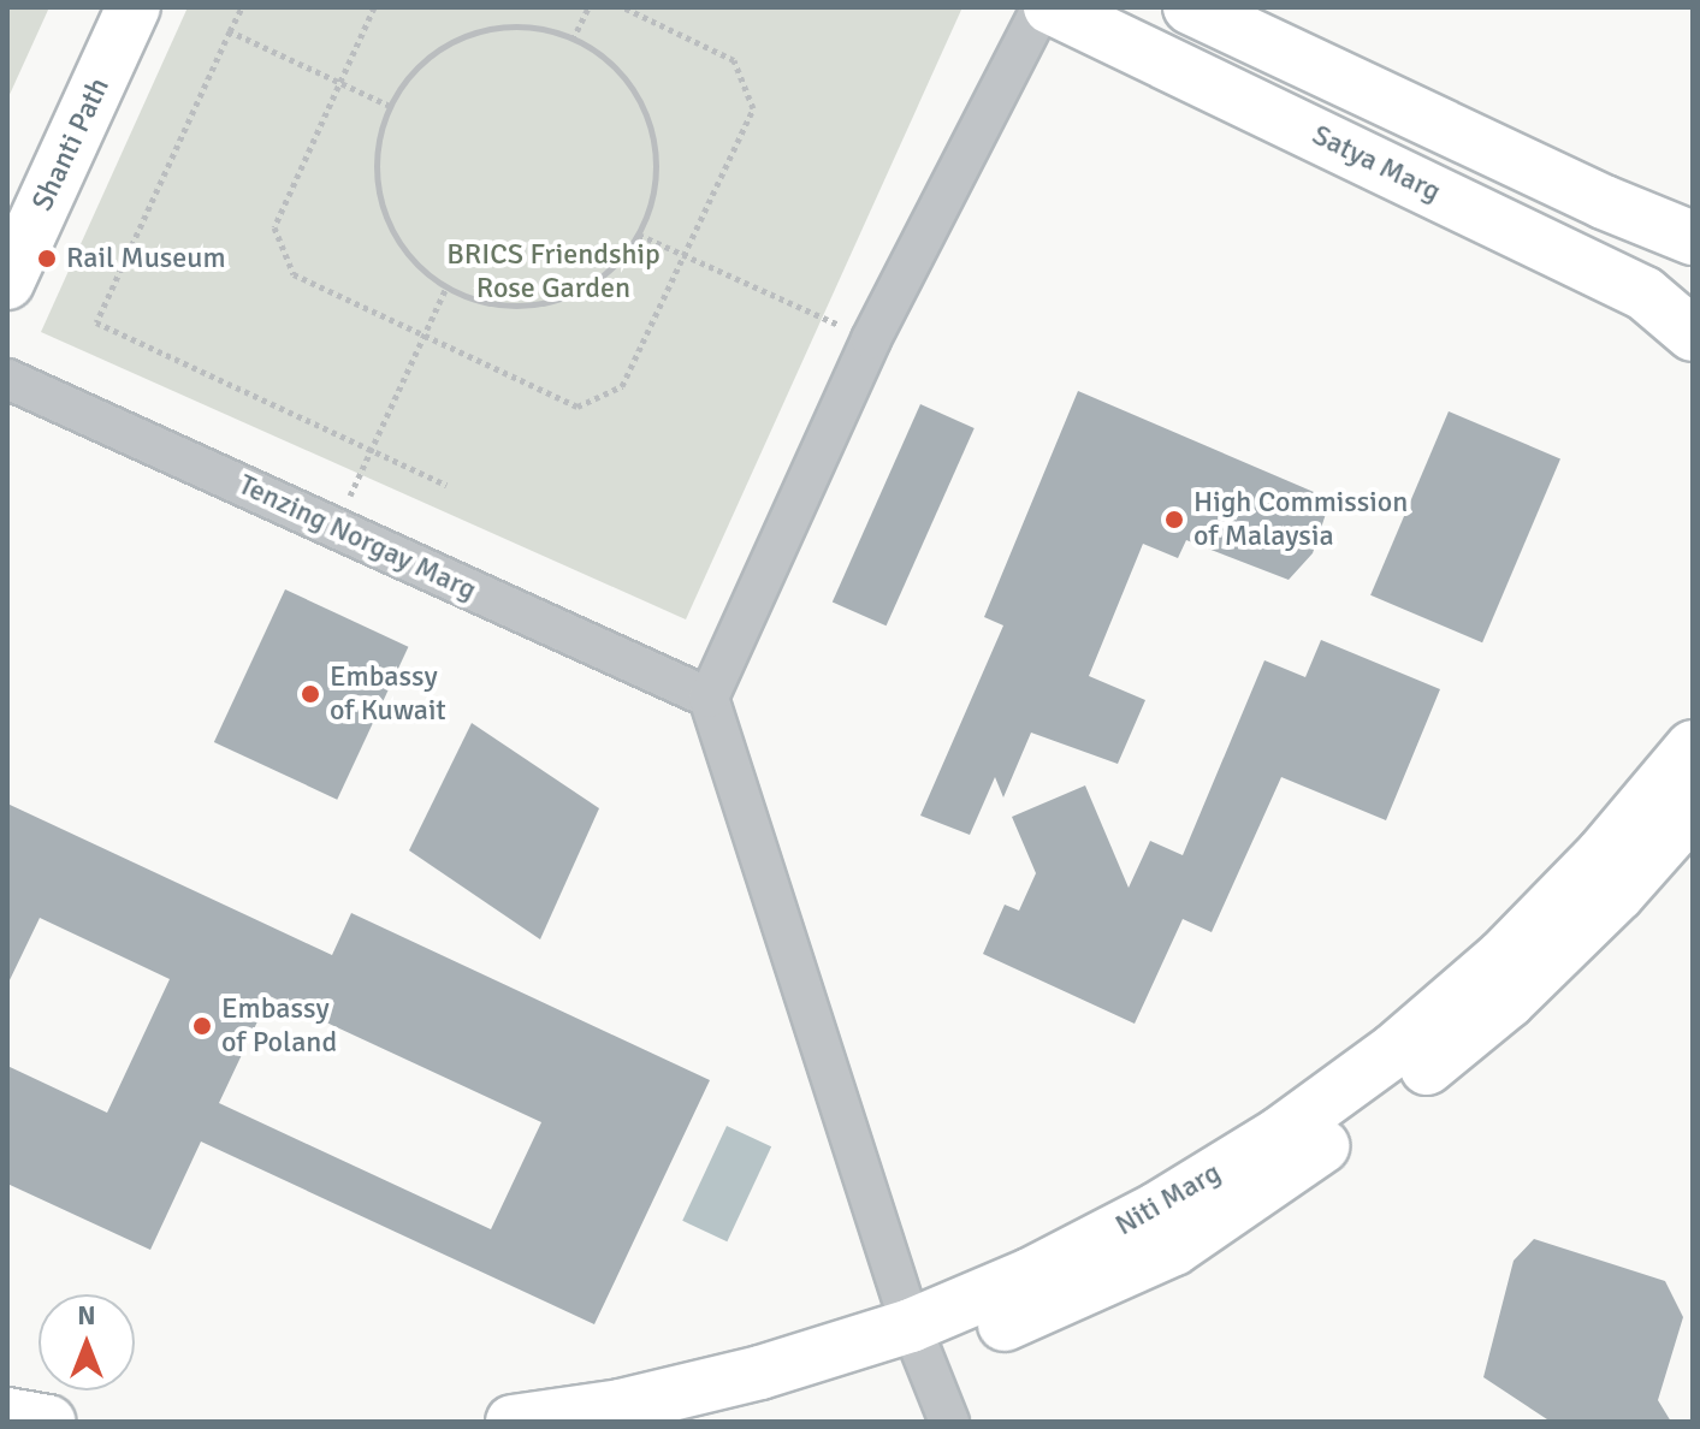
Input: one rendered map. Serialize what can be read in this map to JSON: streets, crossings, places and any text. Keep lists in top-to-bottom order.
{
  "streets": {
    "street": [
      "Shanti Path",
      "Satya Marg",
      "Tenzing Norgay Marg",
      "Niti Marg"
    ]
  },
  "parks": ["BRICS Friendship Rose Garden"],
  "places": [
    "Rail Museum",
    "High Commission of Malaysia",
    "Embassy of Kuwait",
    "Embassy of Poland"
  ],
  "north": "top"
}
